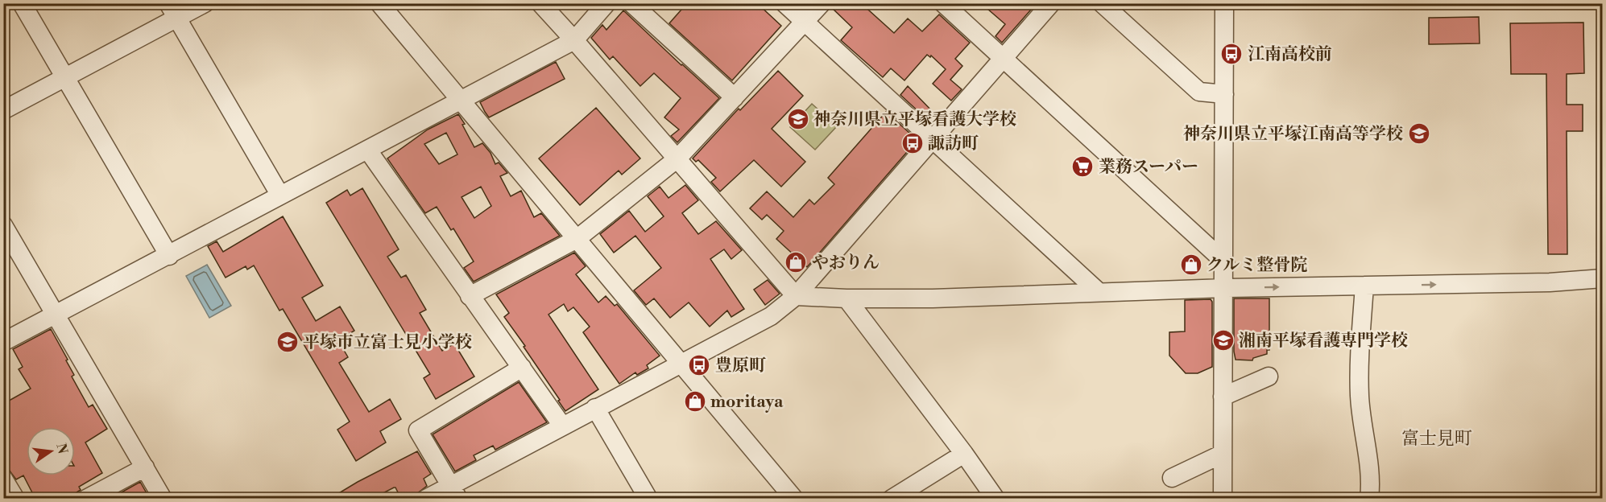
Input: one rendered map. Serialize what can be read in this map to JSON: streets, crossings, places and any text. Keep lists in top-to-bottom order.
{
  "districts": ["富士見町"],
  "places": {
    "bus stop": ["江南高校前", "諏訪町", "豊原町"],
    "school or university": [
      "神奈川県立平塚看護大学校",
      "神奈川県立平塚江南高等学校",
      "湘南平塚看護専門学校",
      "平塚市立富士見小学校"
    ],
    "supermarket": ["業務スーパー"],
    "shop": ["やおりん", "クルミ整骨院", "moritaya"]
  },
  "north": "right"
}
